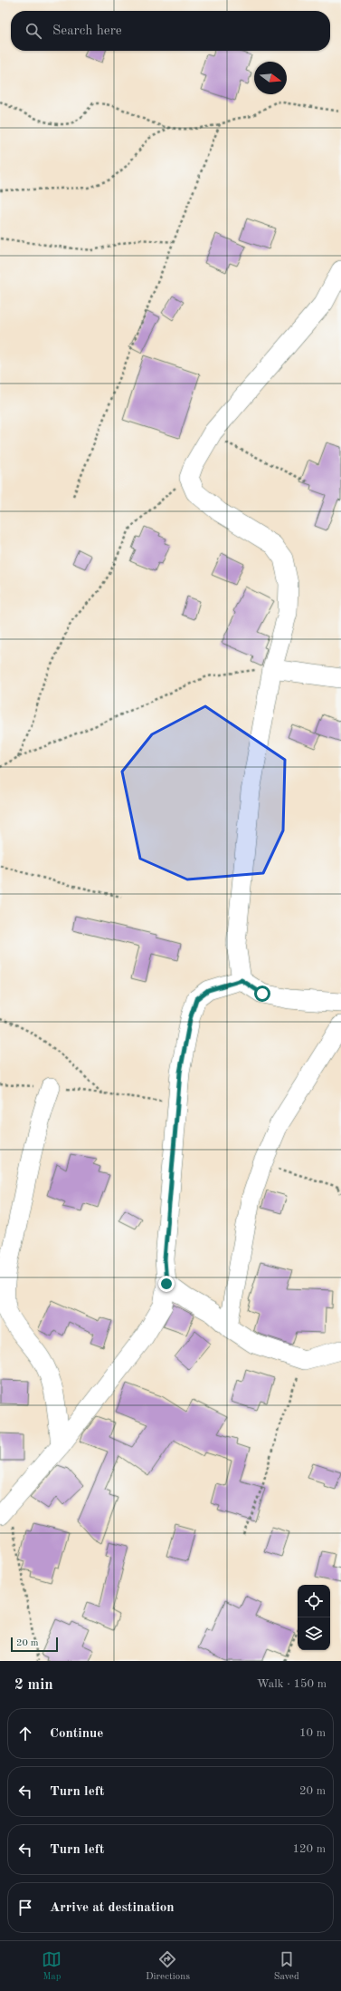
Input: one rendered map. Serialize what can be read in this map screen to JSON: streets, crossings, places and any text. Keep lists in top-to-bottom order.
{
  "scale_bar": "20 m",
  "north": "right",
  "page": {
    "search": "Search here",
    "scale": "20 m",
    "heading": ["2 min", "Walk · 150 m"],
    "list": [
      ["Continue", "10 m"],
      ["Turn left", "20 m"],
      ["Turn left", "120 m"],
      "Arrive at destination"
    ],
    "nav": ["Map", "Directions", "Saved"]
  }
}
